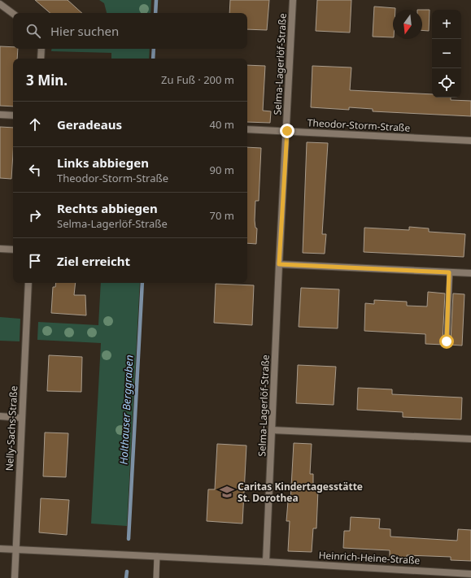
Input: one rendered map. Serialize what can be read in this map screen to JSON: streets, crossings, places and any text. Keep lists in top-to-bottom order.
{
  "streets": {
    "street": [
      "Selma-Lagerlöf-Straße",
      "Theodor-Storm-Straße",
      "Nelly-Sachs-Straße",
      "Heinrich-Heine-Straße"
    ]
  },
  "crossings": [
    ["Selma-Lagerlöf-Straße", "Theodor-Storm-Straße"],
    ["Selma-Lagerlöf-Straße", "Heinrich-Heine-Straße"]
  ],
  "water": ["Holthauser Berggraben"],
  "places": {
    "school or university": ["Caritas Kindertagesstätte St. Dorothea"]
  },
  "north": "bottom",
  "page": {
    "map_buttons": ["+", "−"],
    "search": "Hier suchen",
    "heading": ["3 Min.", "Zu Fuß · 200 m"],
    "list": [
      ["Geradeaus", "40 m"],
      ["Links abbiegen", "Theodor-Storm-Straße", "90 m"],
      ["Rechts abbiegen", "Selma-Lagerlöf-Straße", "70 m"],
      "Ziel erreicht"
    ]
  }
}
